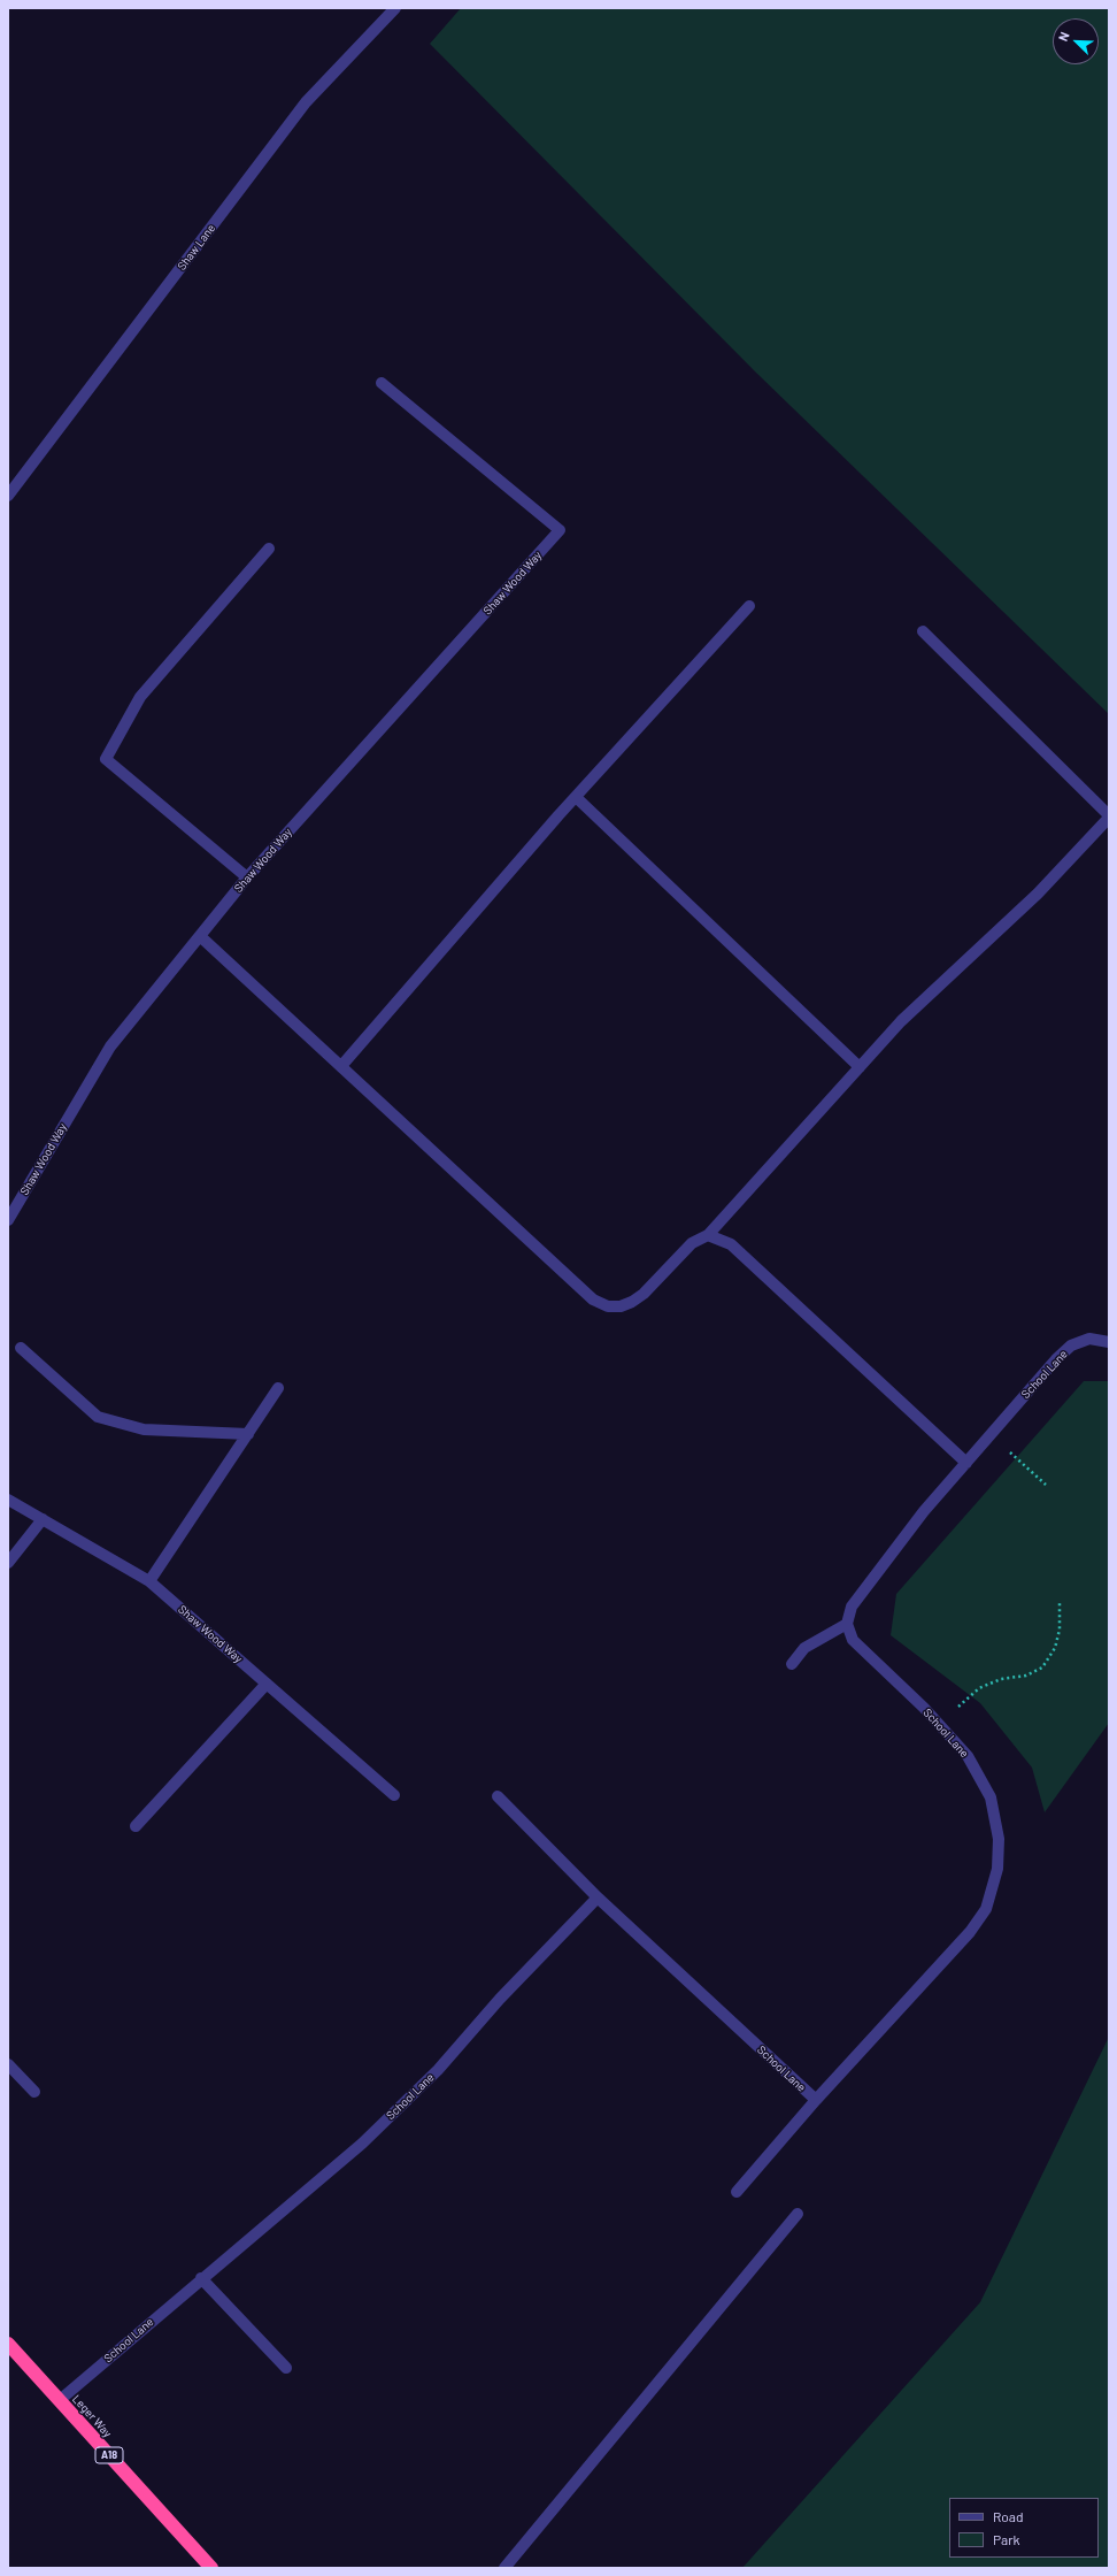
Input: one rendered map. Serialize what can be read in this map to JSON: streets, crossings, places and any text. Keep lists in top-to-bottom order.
{
  "streets": {
    "highway": ["Leger Way", "A18"],
    "street": ["Shaw Lane", "Shaw Wood Way", "School Lane"]
  },
  "crossings": [
    ["School Lane", "Leger Way"]
  ],
  "legend": ["Road", "Park"],
  "north": "top left"
}
